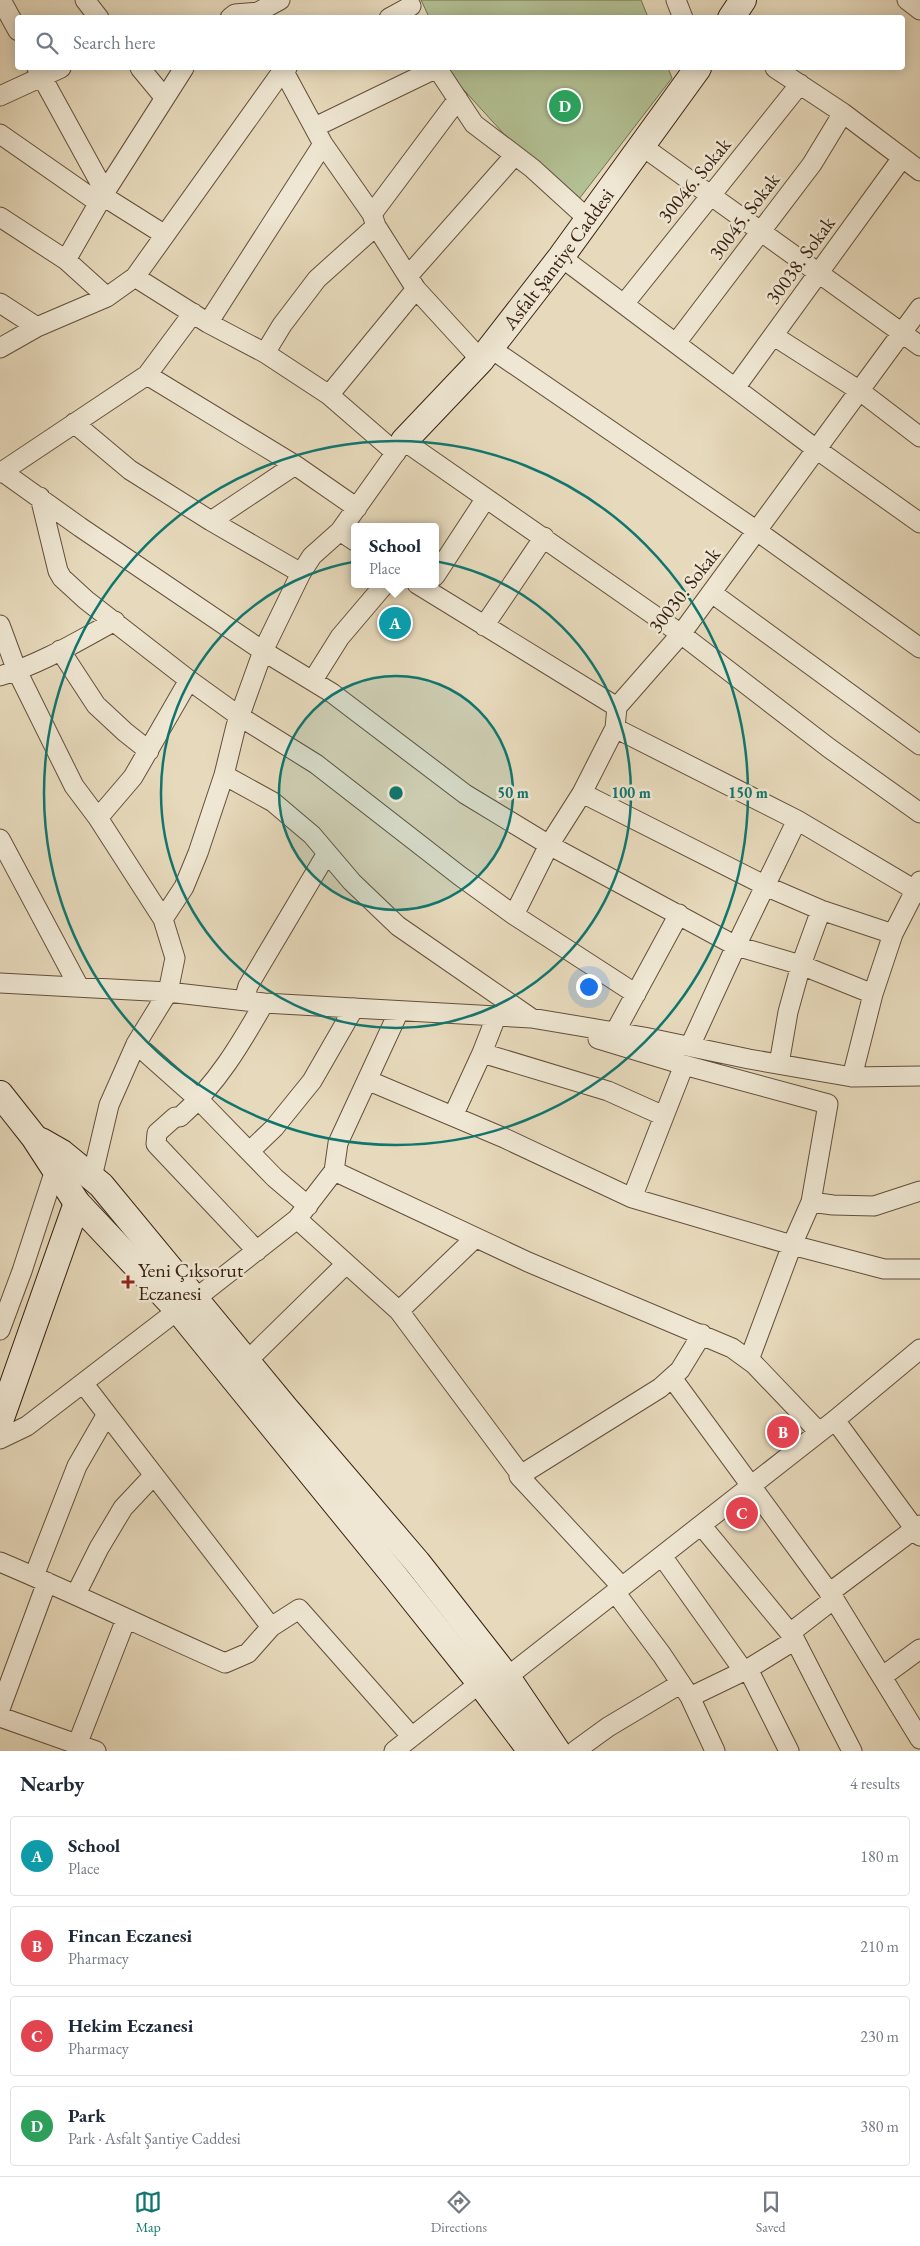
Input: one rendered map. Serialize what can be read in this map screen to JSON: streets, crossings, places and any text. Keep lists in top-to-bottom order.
{
  "streets": {
    "street": [
      "30046. Sokak",
      "30045. Sokak",
      "Asfalt Şantiye Caddesi",
      "30038. Sokak",
      "30030. Sokak"
    ]
  },
  "places": {
    "health": ["Yeni Çıksorut Eczanesi"]
  },
  "page": {
    "search": "Search here",
    "pins": [
      "D",
      "A",
      "B",
      "C"
    ],
    "popup": ["School", "Place"],
    "heading": ["Nearby", "4 results"],
    "list": [
      {
        "mark": "A",
        "name": "School",
        "note": "Place",
        "value": "180 m"
      },
      {
        "mark": "B",
        "name": "Fincan Eczanesi",
        "note": "Pharmacy",
        "value": "210 m"
      },
      {
        "mark": "C",
        "name": "Hekim Eczanesi",
        "note": "Pharmacy",
        "value": "230 m"
      },
      {
        "mark": "D",
        "name": "Park",
        "note": "Park · Asfalt Şantiye Caddesi",
        "value": "380 m"
      }
    ],
    "nav": ["Map", "Directions", "Saved"]
  },
  "rings": ["50 m", "100 m", "150 m"]
}
